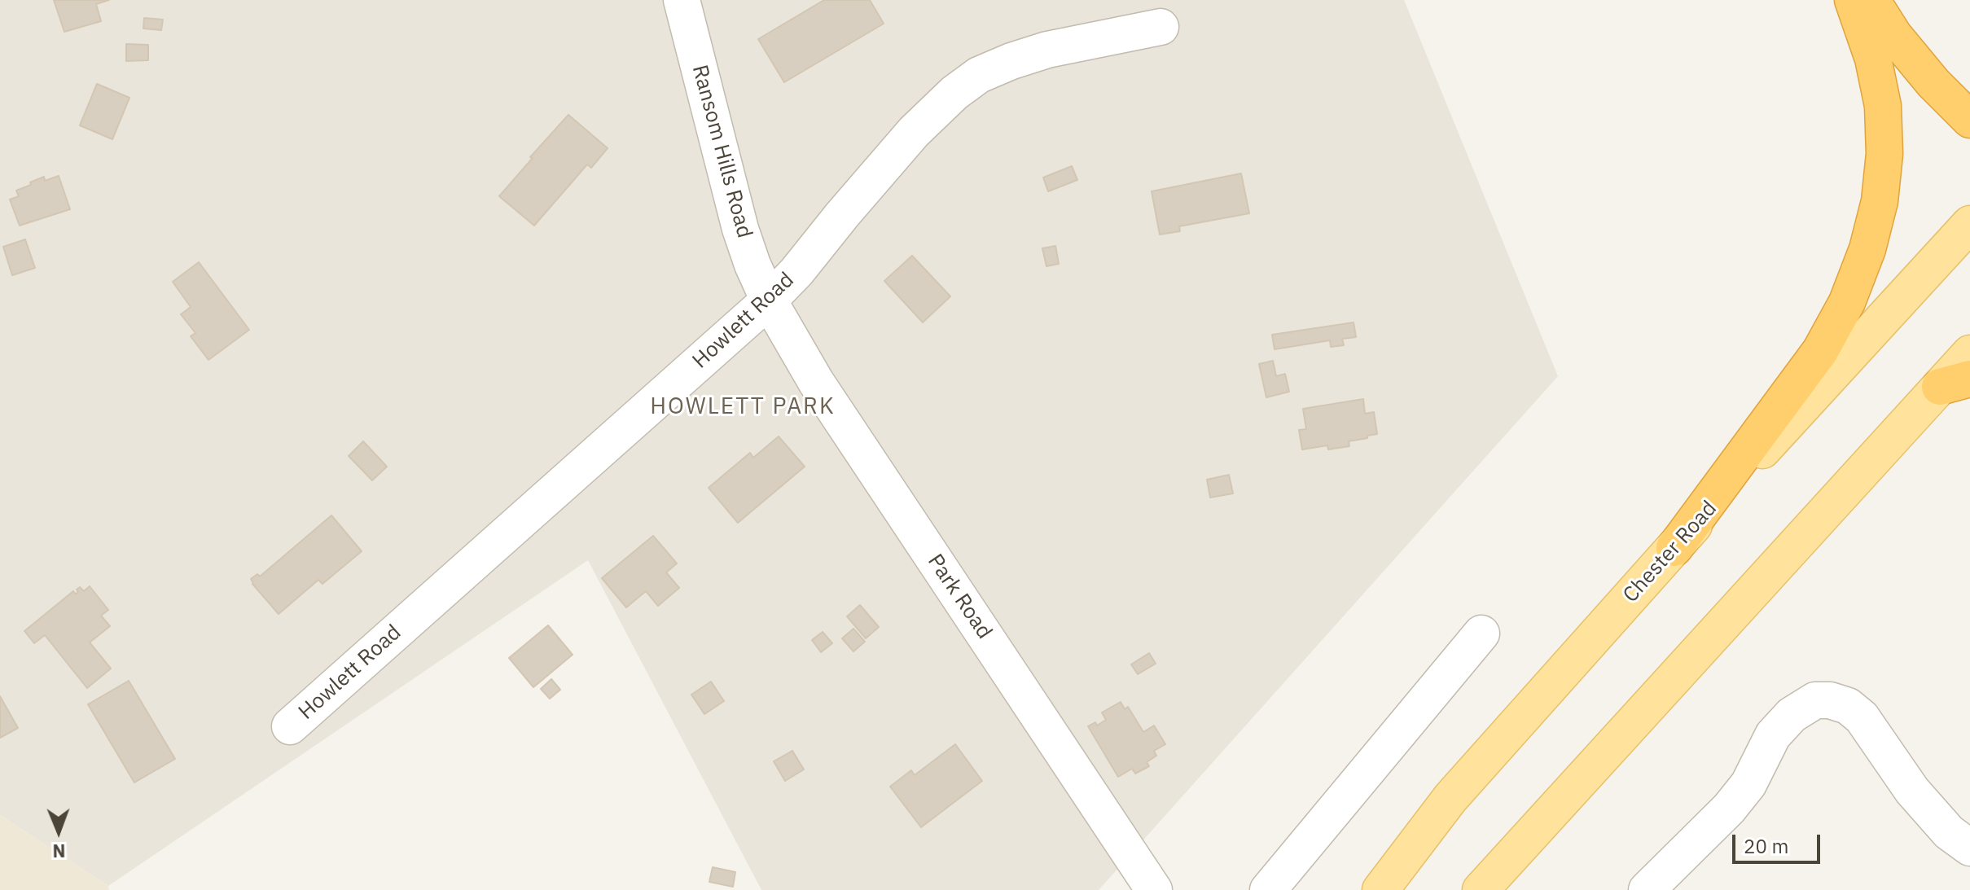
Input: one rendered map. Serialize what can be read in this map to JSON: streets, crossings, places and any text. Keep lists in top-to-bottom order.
{
  "streets": {
    "main road": ["Chester Road"],
    "street": ["Ransom Hills Road", "Howlett Road", "Park Road"]
  },
  "crossings": [
    ["Ransom Hills Road", "Howlett Road"],
    ["Ransom Hills Road", "Park Road"],
    ["Howlett Road", "Park Road"]
  ],
  "districts": ["HOWLETT PARK"],
  "scale_bar": "20 m",
  "north": "bottom"
}
